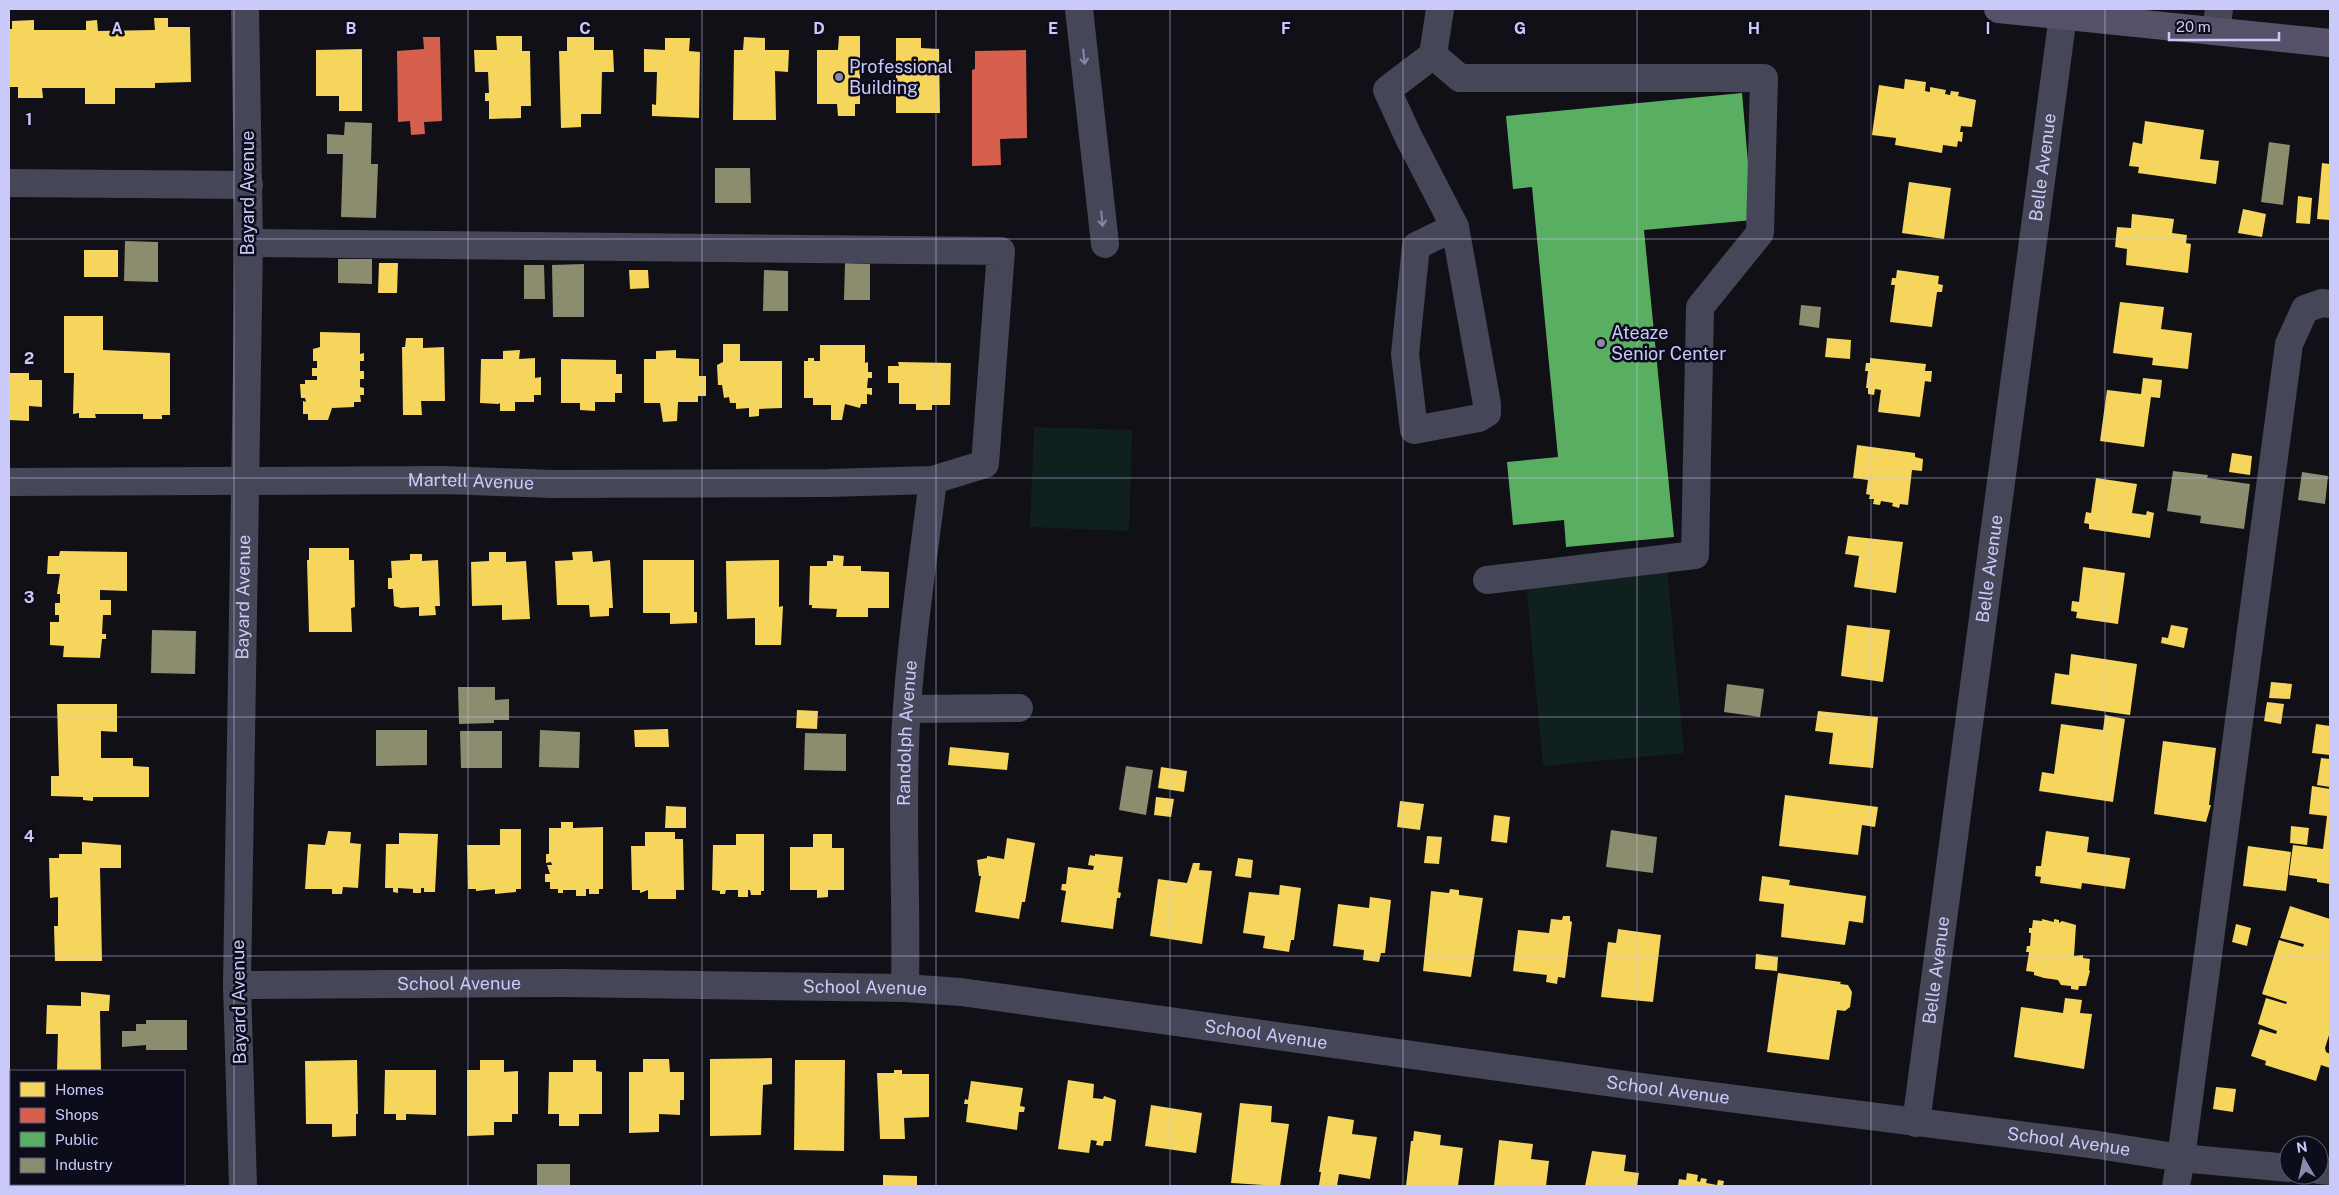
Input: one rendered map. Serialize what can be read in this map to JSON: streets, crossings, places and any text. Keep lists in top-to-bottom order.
{
  "streets": {
    "street": [
      "Belle Avenue",
      "Bayard Avenue",
      "Martell Avenue",
      "Randolph Avenue",
      "School Avenue"
    ]
  },
  "crossings": [
    ["Belle Avenue", "School Avenue"],
    ["Bayard Avenue", "Martell Avenue"],
    ["Bayard Avenue", "School Avenue"],
    ["Martell Avenue", "Randolph Avenue"],
    ["Randolph Avenue", "School Avenue"]
  ],
  "places": ["Professional Building", "Ateaze Senior Center"],
  "legend": [
    "Homes",
    "Shops",
    "Public",
    "Industry"
  ],
  "scale_bar": "20 m",
  "north": "top",
  "grid": {
    "columns": [
      "A",
      "B",
      "C",
      "D",
      "E",
      "F",
      "G",
      "H",
      "I"
    ],
    "rows": [
      "1",
      "2",
      "3",
      "4"
    ]
  }
}
